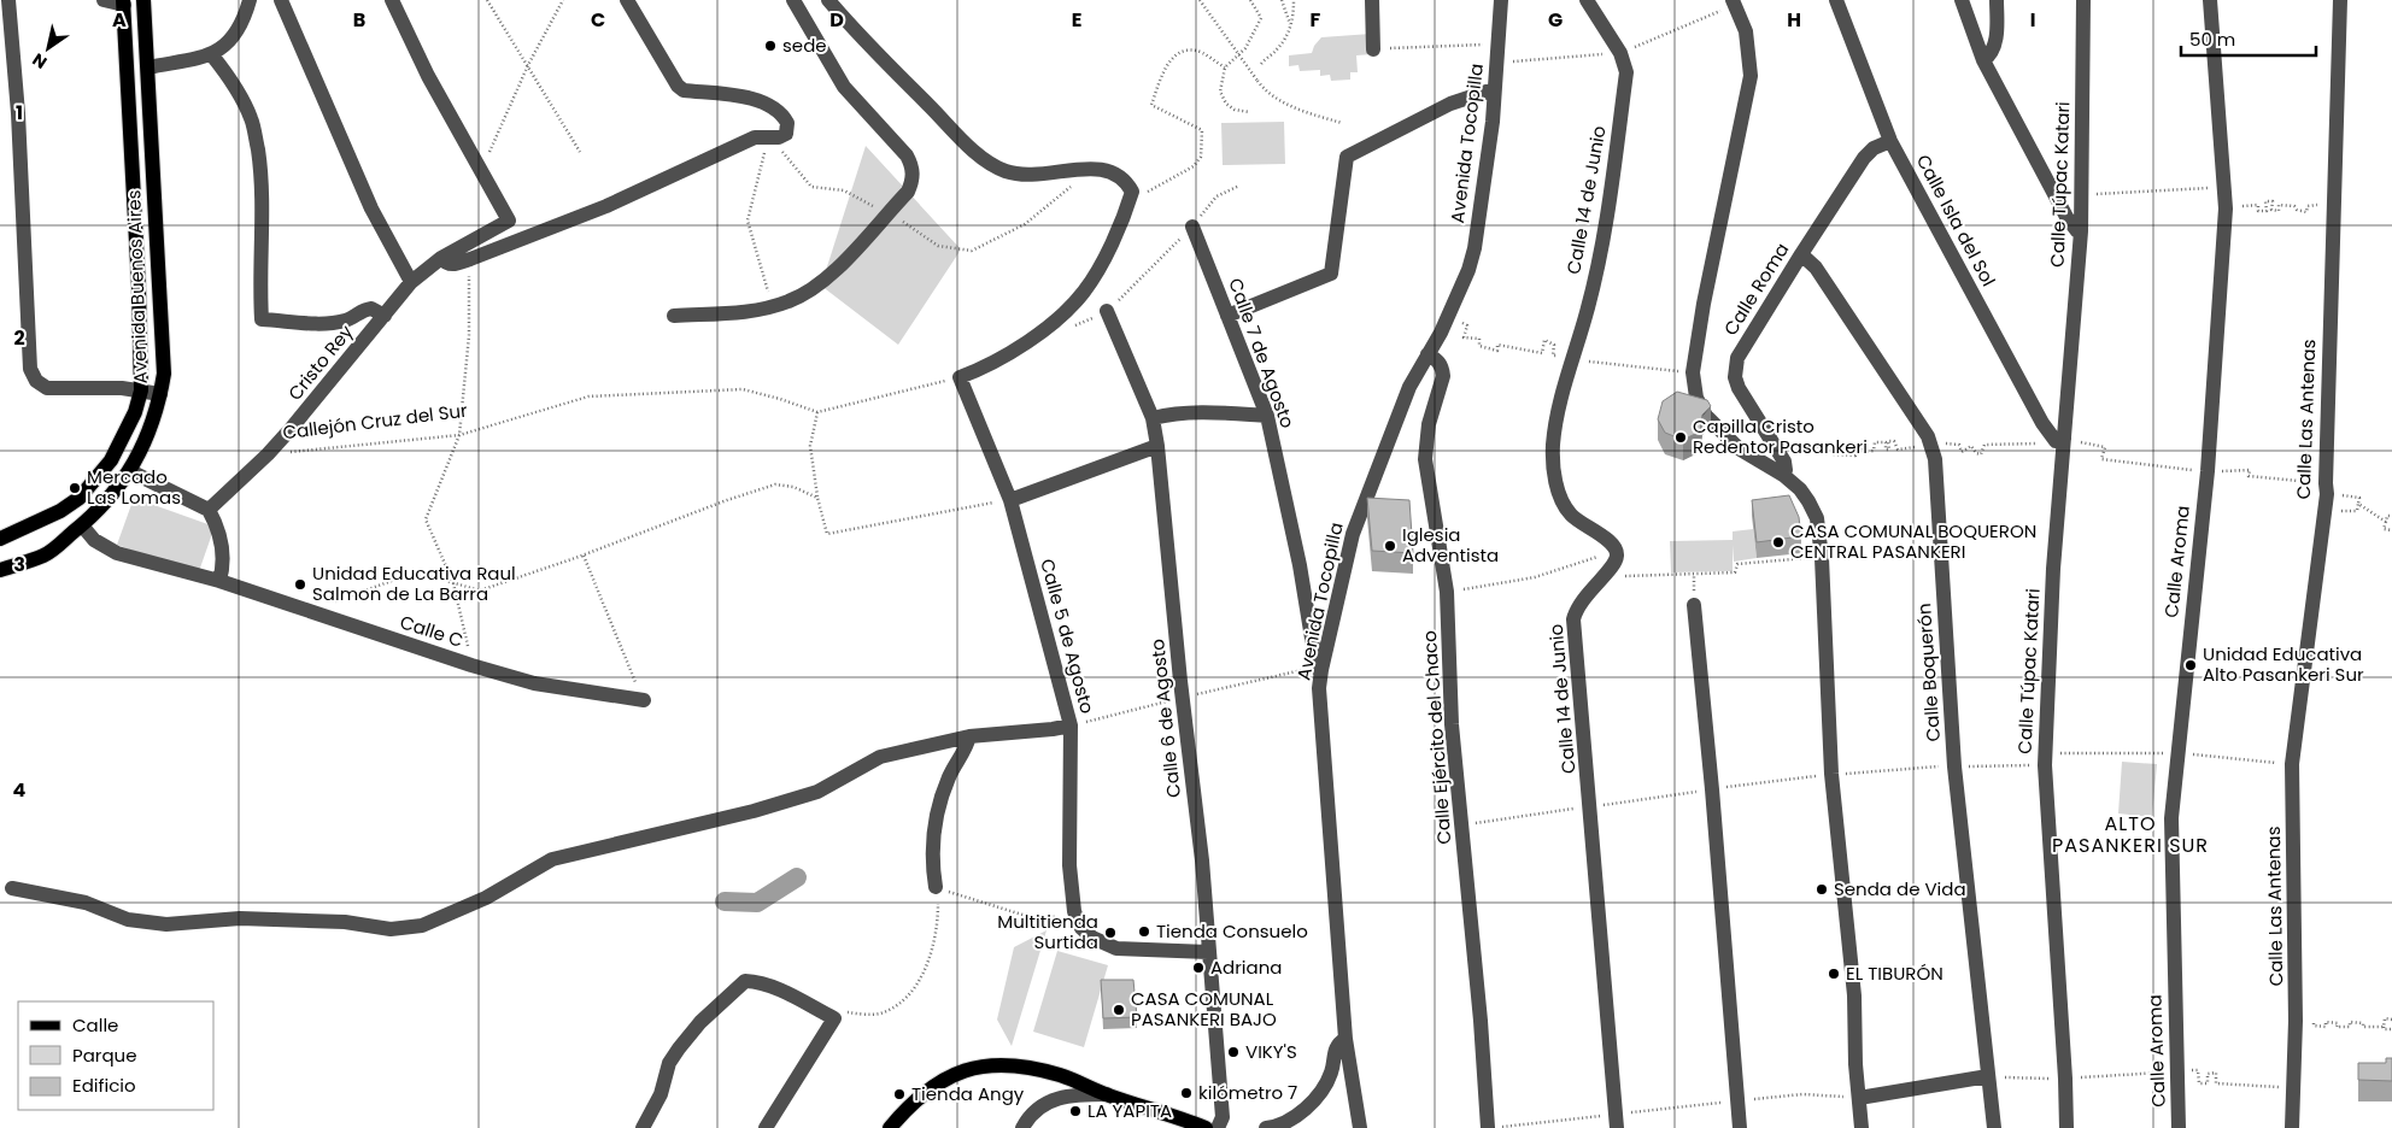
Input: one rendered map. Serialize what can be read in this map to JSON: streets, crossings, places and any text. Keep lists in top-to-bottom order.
{
  "streets": {
    "main road": ["Avenida Buenos Aires"],
    "street": [
      "Avenida Tocopilla",
      "Calle Túpac Katari",
      "Calle 14 de Junio",
      "Calle Isla del Sol",
      "Calle Roma",
      "Calle 7 de Agosto",
      "Cristo Rey",
      "Calle Las Antenas",
      "Calle Aroma",
      "Calle C",
      "Calle 5 de Agosto",
      "Calle Boquerón",
      "Calle 6 de Agosto",
      "Calle Ejército del Chaco"
    ],
    "path": ["Callejón Cruz del Sur"]
  },
  "crossings": [
    ["Avenida Tocopilla", "Calle 7 de Agosto"],
    ["Avenida Tocopilla", "Calle Ejército del Chaco"],
    ["Calle Túpac Katari", "Calle Isla del Sol"],
    ["Calle Isla del Sol", "Calle Roma"],
    ["Avenida Buenos Aires", "Calle C"],
    ["Calle Roma", "Calle Boquerón"],
    ["Cristo Rey", "Callejón Cruz del Sur"],
    ["Calle 5 de Agosto", "Calle 6 de Agosto"]
  ],
  "districts": ["ALTO PASANKERI SUR"],
  "places": [
    "sede",
    "Capilla Cristo Redentor Pasankeri",
    "Mercado Las Lomas",
    "CASA COMUNAL BOQUERON CENTRAL PASANKERI",
    "Iglesia Adventista",
    "Unidad Educativa Raul Salmon de La Barra",
    "Unidad Educativa Alto Pasankeri Sur",
    "Senda de Vida",
    "Tienda Consuelo",
    "Multitienda Surtida",
    "Adriana",
    "EL TIBURÓN",
    "CASA COMUNAL PASANKERI BAJO",
    "VIKY'S",
    "kilómetro 7",
    "Tienda Angy",
    "LA YAPITA"
  ],
  "legend": ["Calle", "Parque", "Edificio"],
  "scale_bar": "50 m",
  "north": "bottom left",
  "grid": {
    "columns": [
      "A",
      "B",
      "C",
      "D",
      "E",
      "F",
      "G",
      "H",
      "I"
    ],
    "rows": [
      "1",
      "2",
      "3",
      "4"
    ]
  }
}
